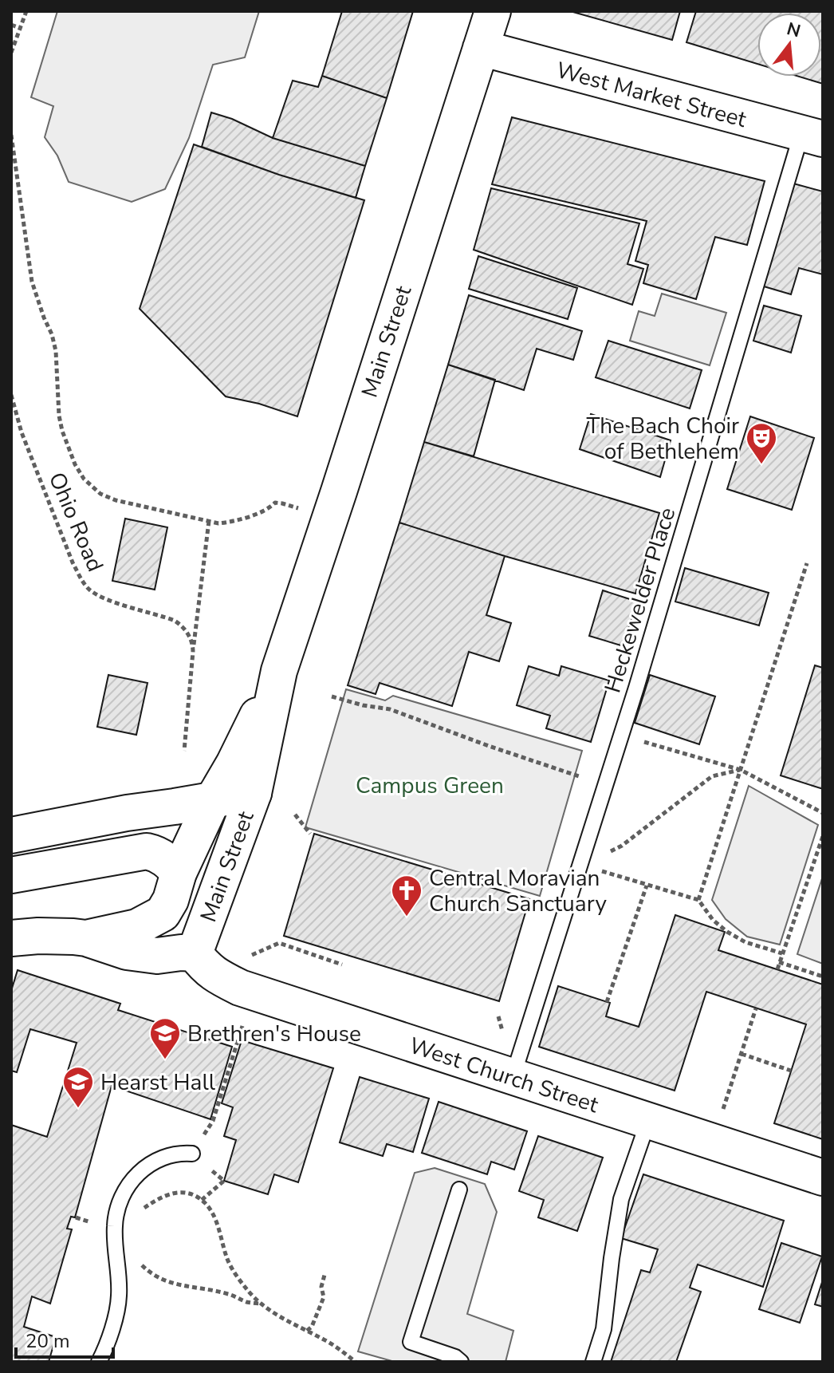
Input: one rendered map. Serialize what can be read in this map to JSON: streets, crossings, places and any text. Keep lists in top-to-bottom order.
{
  "streets": {
    "main road": ["West Market Street", "Main Street", "West Church Street"],
    "lane": ["Heckewelder Place"],
    "path": ["Ohio Road"]
  },
  "crossings": [
    ["West Market Street", "Main Street"],
    ["West Market Street", "Heckewelder Place"],
    ["Main Street", "West Church Street"],
    ["Heckewelder Place", "West Church Street"]
  ],
  "parks": ["Campus Green"],
  "places": {
    "theatre": ["The Bach Choir of Bethlehem"],
    "church": ["Central Moravian Church Sanctuary"],
    "school or university": ["Brethren's House", "Hearst Hall"]
  },
  "scale_bar": "20 m",
  "north": "top"
}
